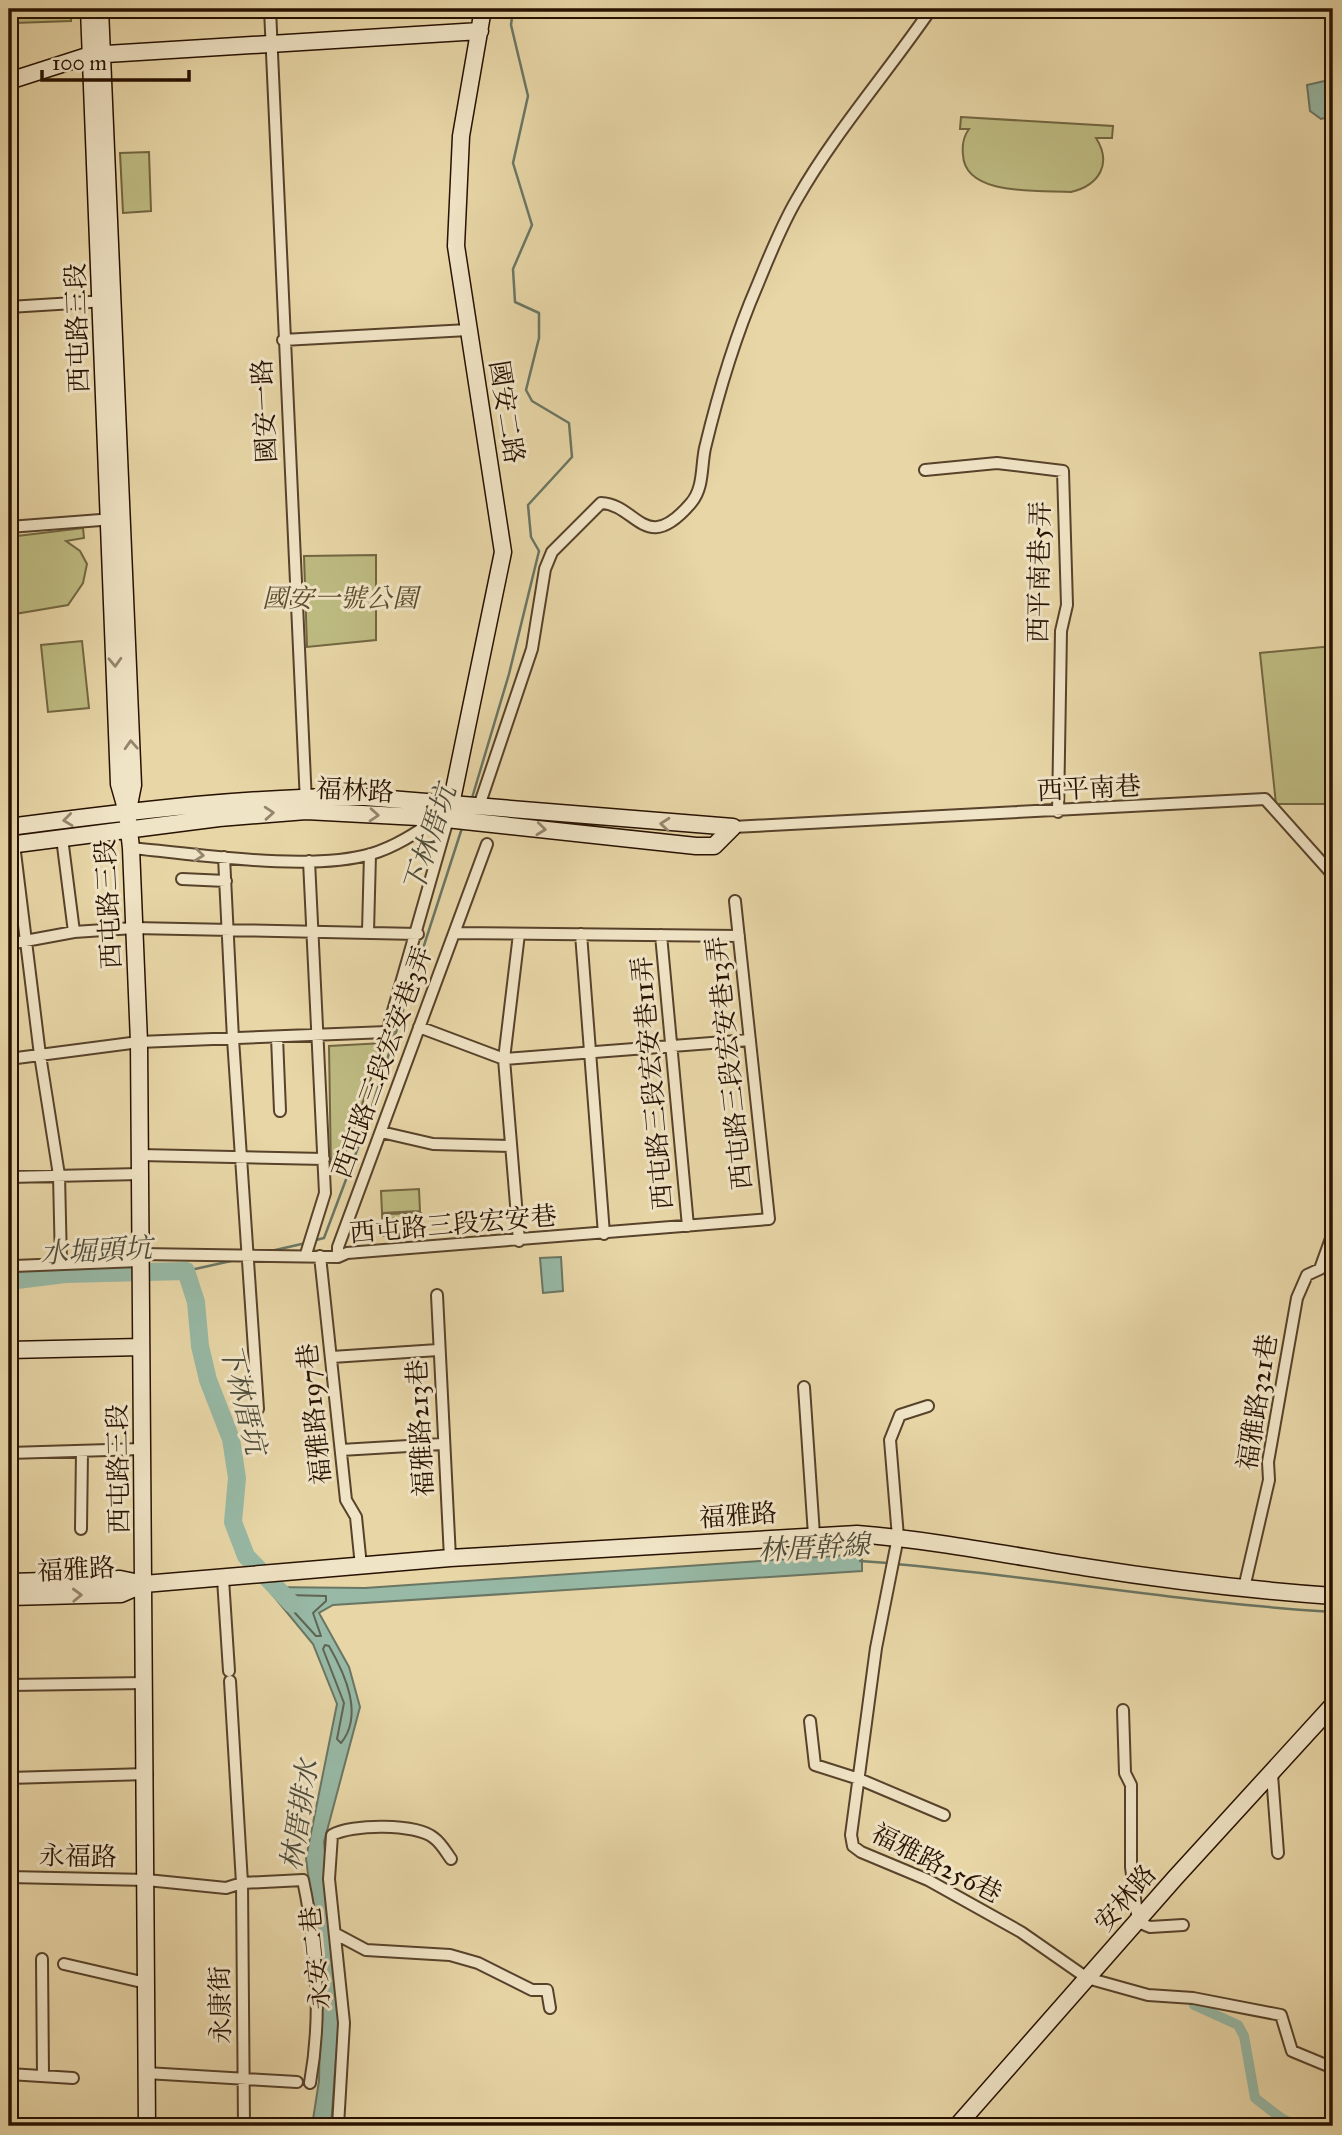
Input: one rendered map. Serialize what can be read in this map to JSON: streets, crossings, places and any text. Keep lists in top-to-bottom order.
{
  "streets": {
    "street": [
      "西屯路三段",
      "國安一路",
      "國安二路",
      "西平南巷5弄",
      "西平南巷",
      "福林路",
      "西屯路三段宏安巷3弄",
      "西屯路三段宏安巷13弄",
      "西屯路三段宏安巷11弄",
      "西屯路三段宏安巷",
      "福雅路321巷",
      "福雅路197巷",
      "福雅路213巷",
      "福雅路",
      "永福路",
      "福雅路256巷",
      "安林路",
      "永安二巷",
      "永康街"
    ]
  },
  "crossings": [
    ["西屯路三段", "福林路"],
    ["西屯路三段", "西屯路三段宏安巷"],
    ["西屯路三段", "福雅路"],
    ["西屯路三段", "永福路"],
    ["國安一路", "福林路"],
    ["國安二路", "福林路"],
    ["西平南巷5弄", "西平南巷"],
    ["西平南巷", "福林路"],
    ["西屯路三段宏安巷3弄", "西屯路三段宏安巷"],
    ["西屯路三段宏安巷13弄", "西屯路三段宏安巷"],
    ["西屯路三段宏安巷11弄", "西屯路三段宏安巷"],
    ["西屯路三段宏安巷", "福雅路197巷"],
    ["福雅路321巷", "福雅路"],
    ["福雅路197巷", "福雅路"],
    ["福雅路213巷", "福雅路"],
    ["福雅路", "福雅路256巷"],
    ["福雅路", "永康街"],
    ["永福路", "永康街"],
    ["福雅路256巷", "安林路"]
  ],
  "water": [
    "下林厝坑",
    "水堀頭坑",
    "林厝幹線",
    "林厝排水"
  ],
  "parks": ["國安一號公園"],
  "scale_bar": "100 m"
}
